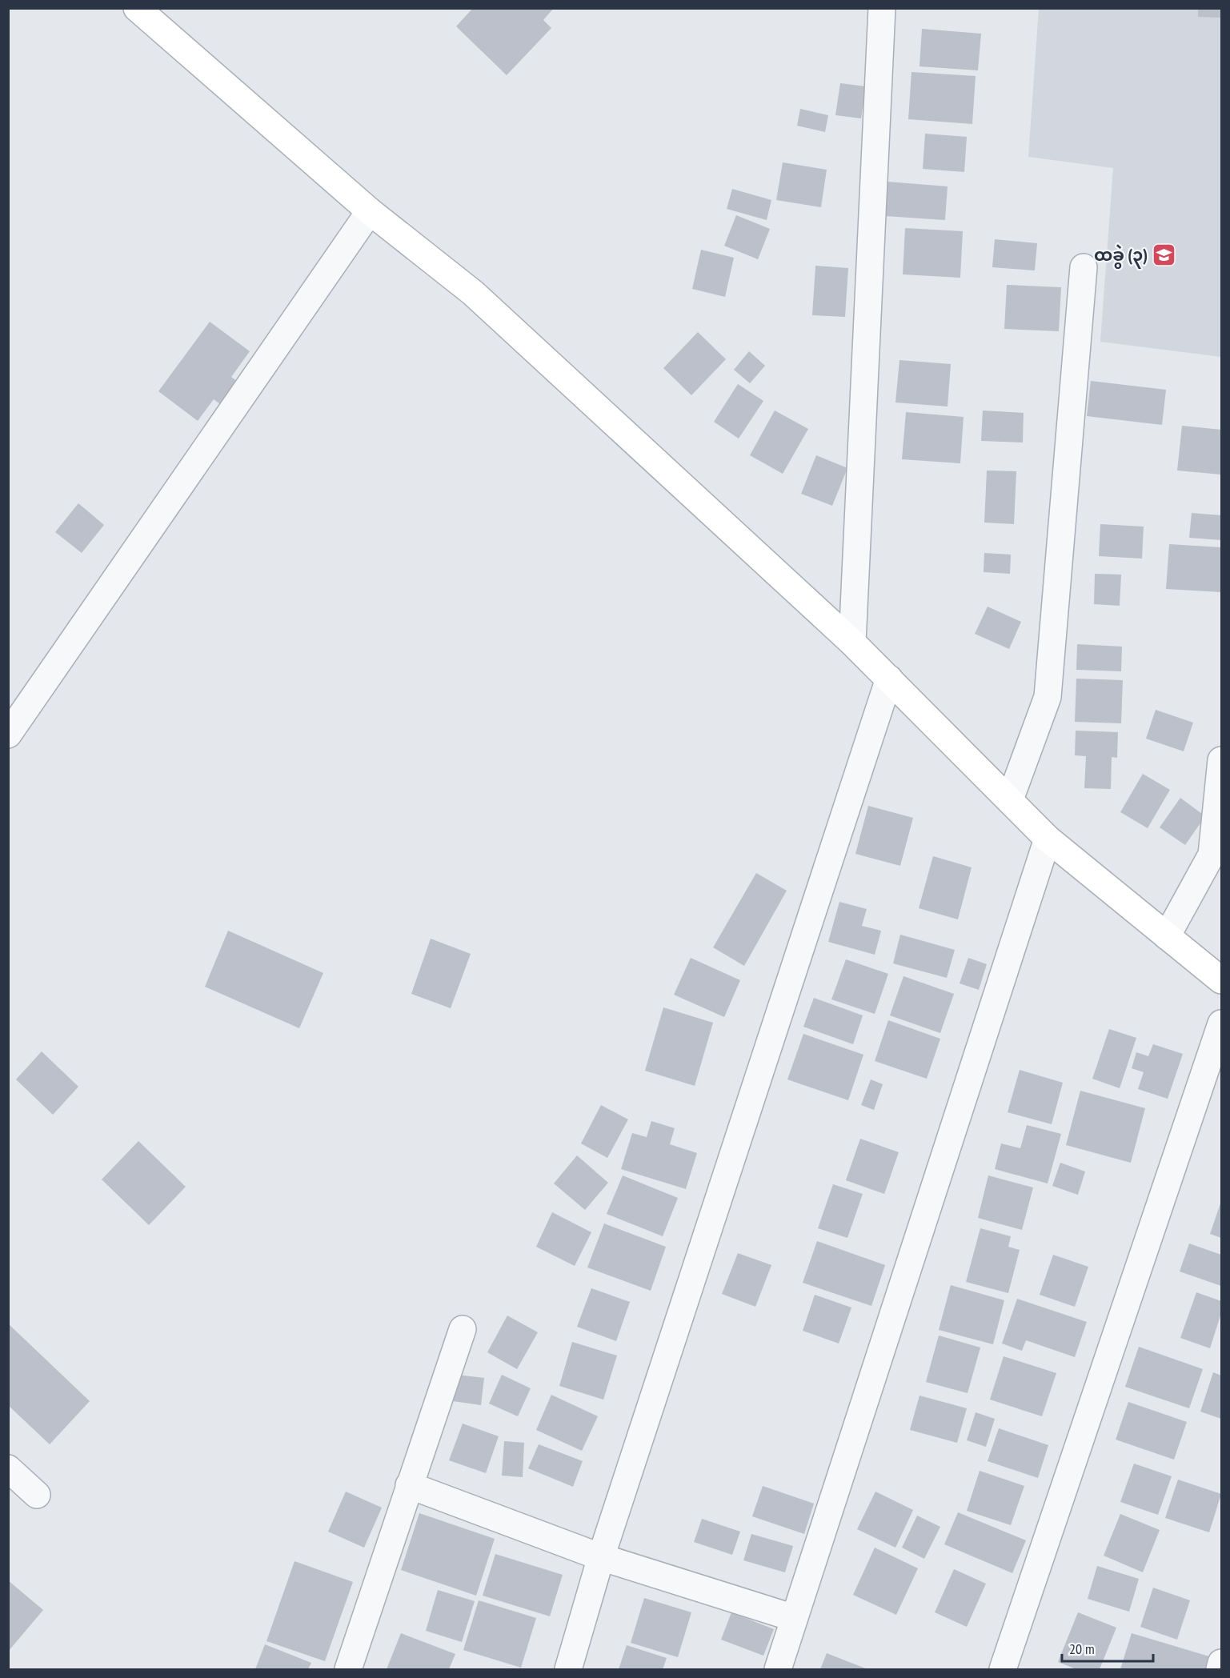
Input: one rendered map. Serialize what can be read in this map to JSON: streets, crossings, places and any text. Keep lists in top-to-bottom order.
{
  "places": {
    "school or university": ["ထခွဲ (၃)"]
  },
  "scale_bar": "20 m"
}
